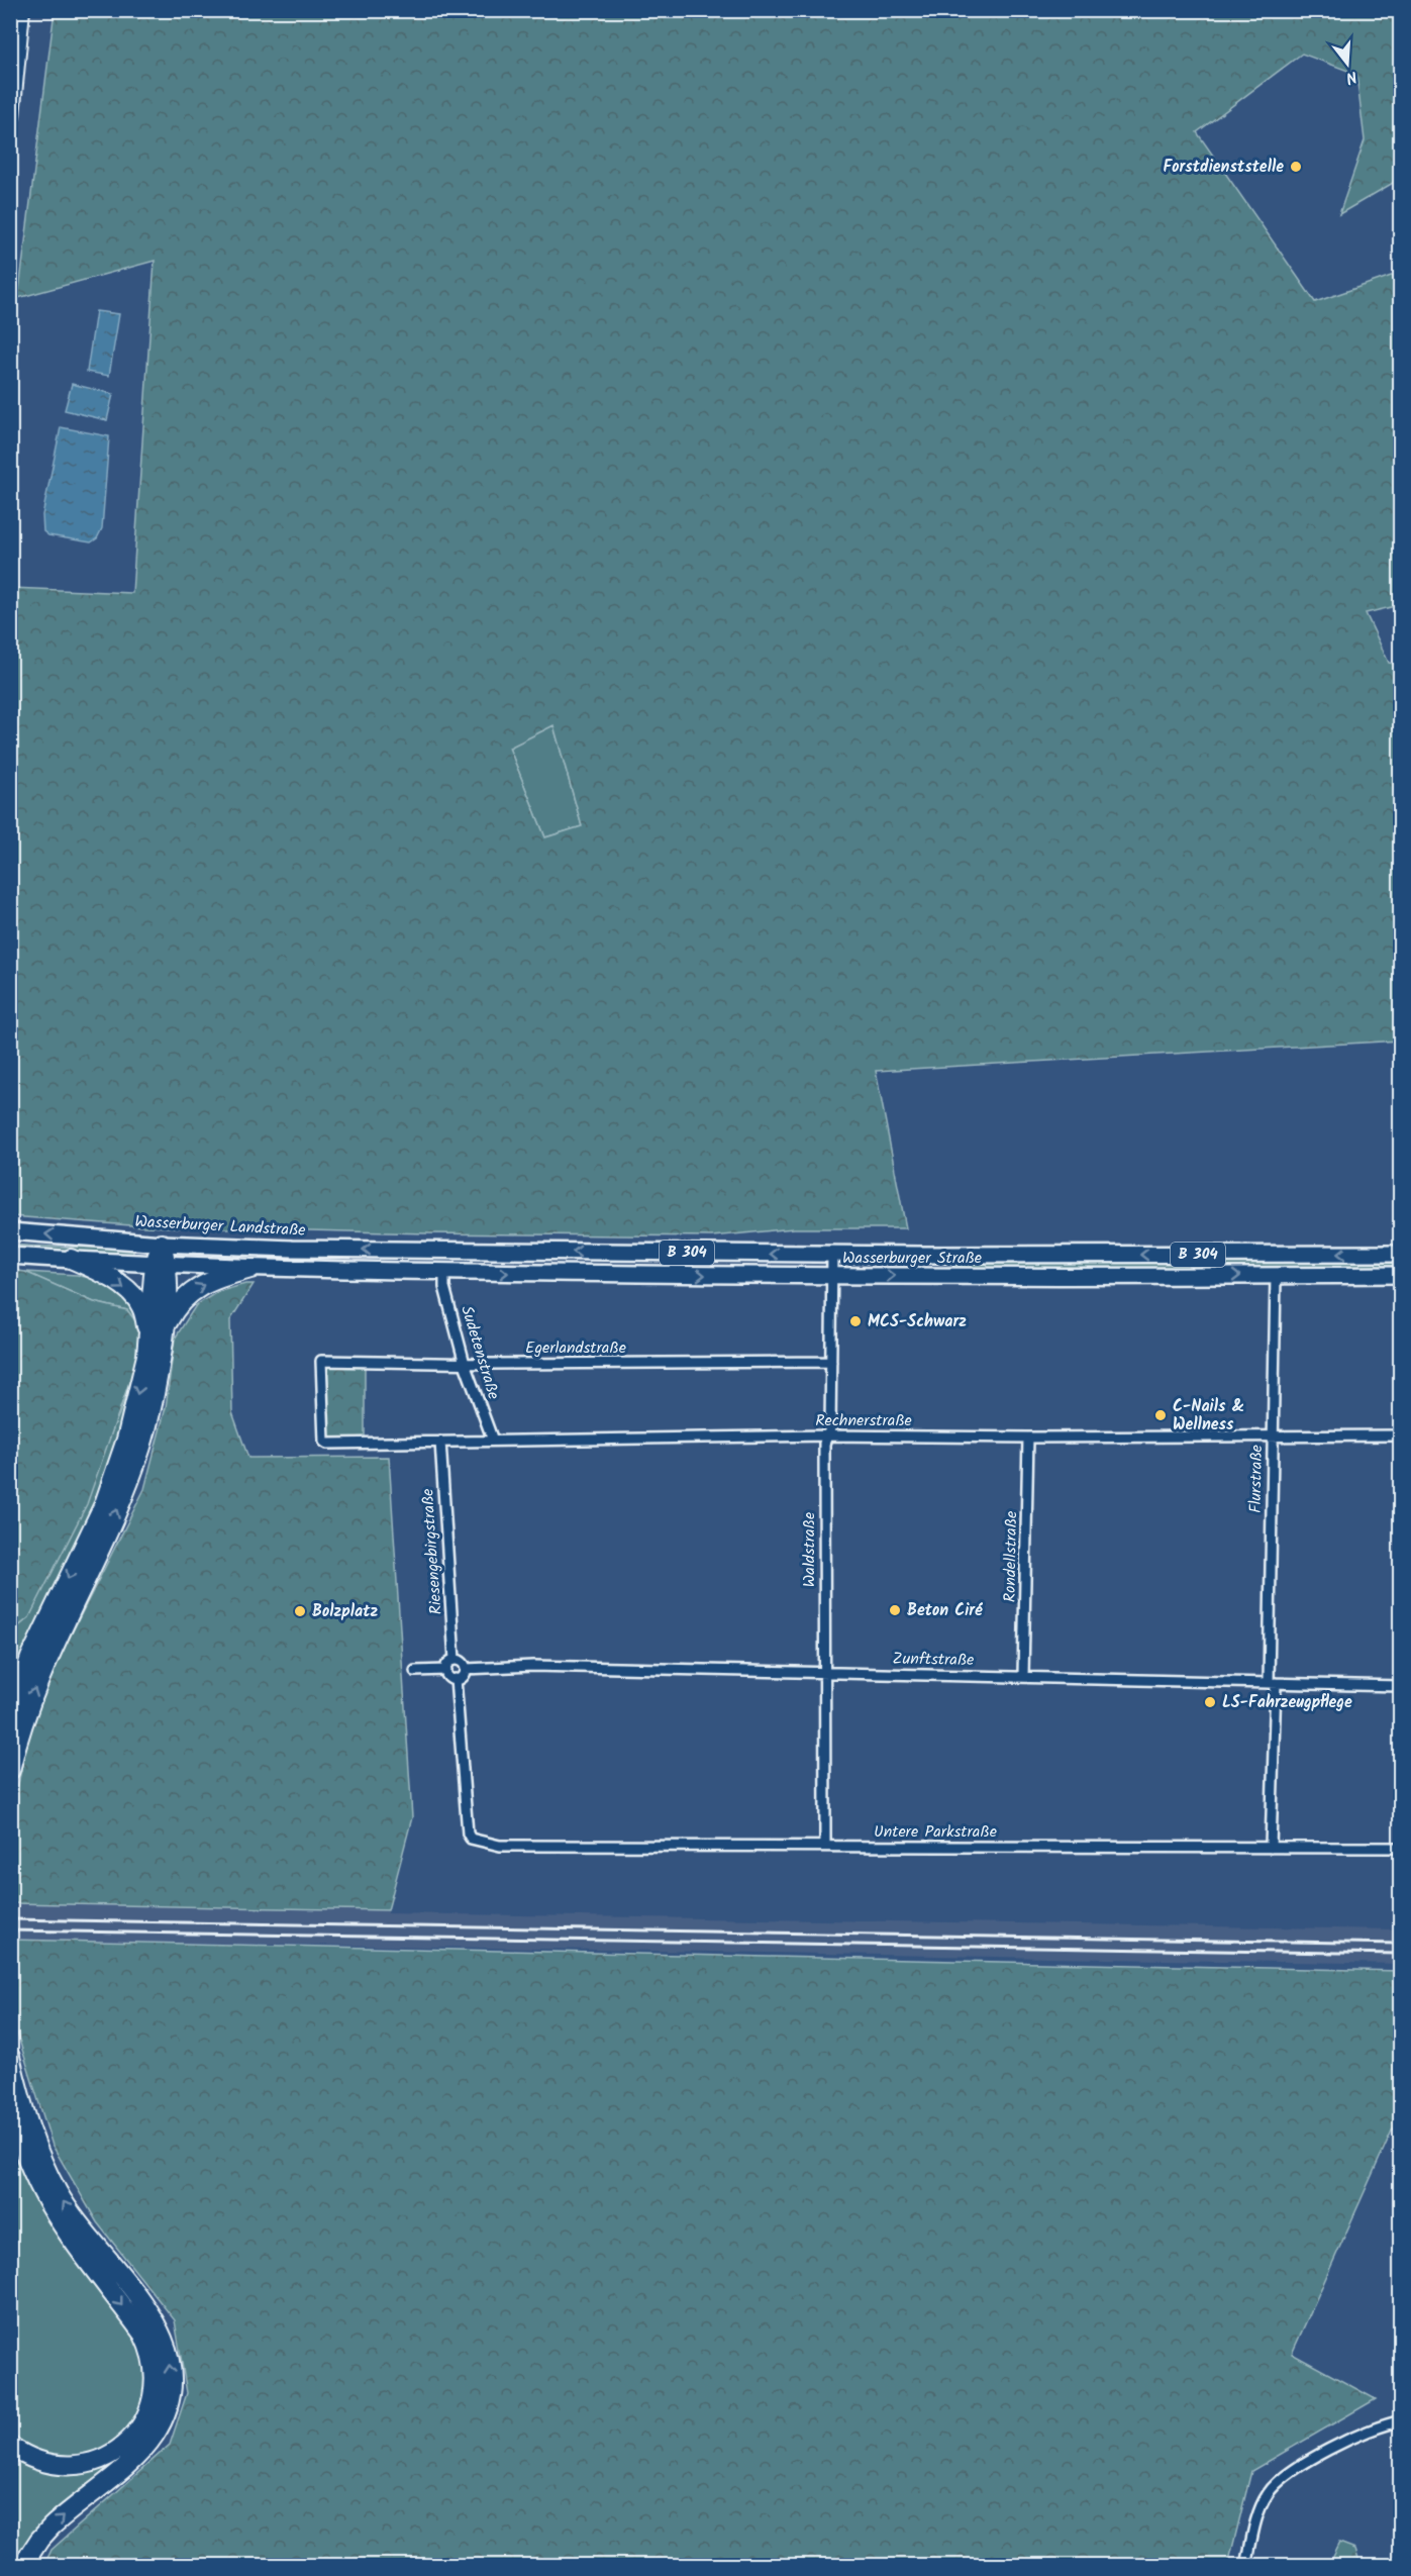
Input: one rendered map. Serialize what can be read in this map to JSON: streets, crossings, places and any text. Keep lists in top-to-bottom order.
{
  "streets": {
    "main road": ["Wasserburger Landstraße", "B 304", "Wasserburger Straße"],
    "street": [
      "Egerlandstraße",
      "Sudetenstraße",
      "Rechnerstraße",
      "Flurstraße",
      "Waldstraße",
      "Riesengebirgstraße",
      "Rondellstraße",
      "Zunftstraße",
      "Untere Parkstraße"
    ]
  },
  "crossings": [
    ["Wasserburger Landstraße", "Wasserburger Straße"],
    ["B 304", "Wasserburger Straße"],
    ["Wasserburger Straße", "Sudetenstraße"],
    ["Wasserburger Straße", "Flurstraße"],
    ["Wasserburger Straße", "Waldstraße"],
    ["Egerlandstraße", "Sudetenstraße"],
    ["Egerlandstraße", "Rechnerstraße"],
    ["Egerlandstraße", "Waldstraße"],
    ["Sudetenstraße", "Rechnerstraße"],
    ["Rechnerstraße", "Flurstraße"],
    ["Rechnerstraße", "Waldstraße"],
    ["Rechnerstraße", "Riesengebirgstraße"],
    ["Rechnerstraße", "Rondellstraße"],
    ["Flurstraße", "Zunftstraße"],
    ["Flurstraße", "Untere Parkstraße"],
    ["Waldstraße", "Zunftstraße"],
    ["Waldstraße", "Untere Parkstraße"],
    ["Riesengebirgstraße", "Zunftstraße"],
    ["Riesengebirgstraße", "Untere Parkstraße"],
    ["Rondellstraße", "Zunftstraße"],
    ["Zunftstraße", "Untere Parkstraße"]
  ],
  "places": [
    "Forstdienststelle",
    "MCS-Schwarz",
    "C-Nails & Wellness",
    "Beton Ciré",
    "Bolzplatz",
    "LS-Fahrzeugpflege"
  ],
  "north": "bottom"
}
